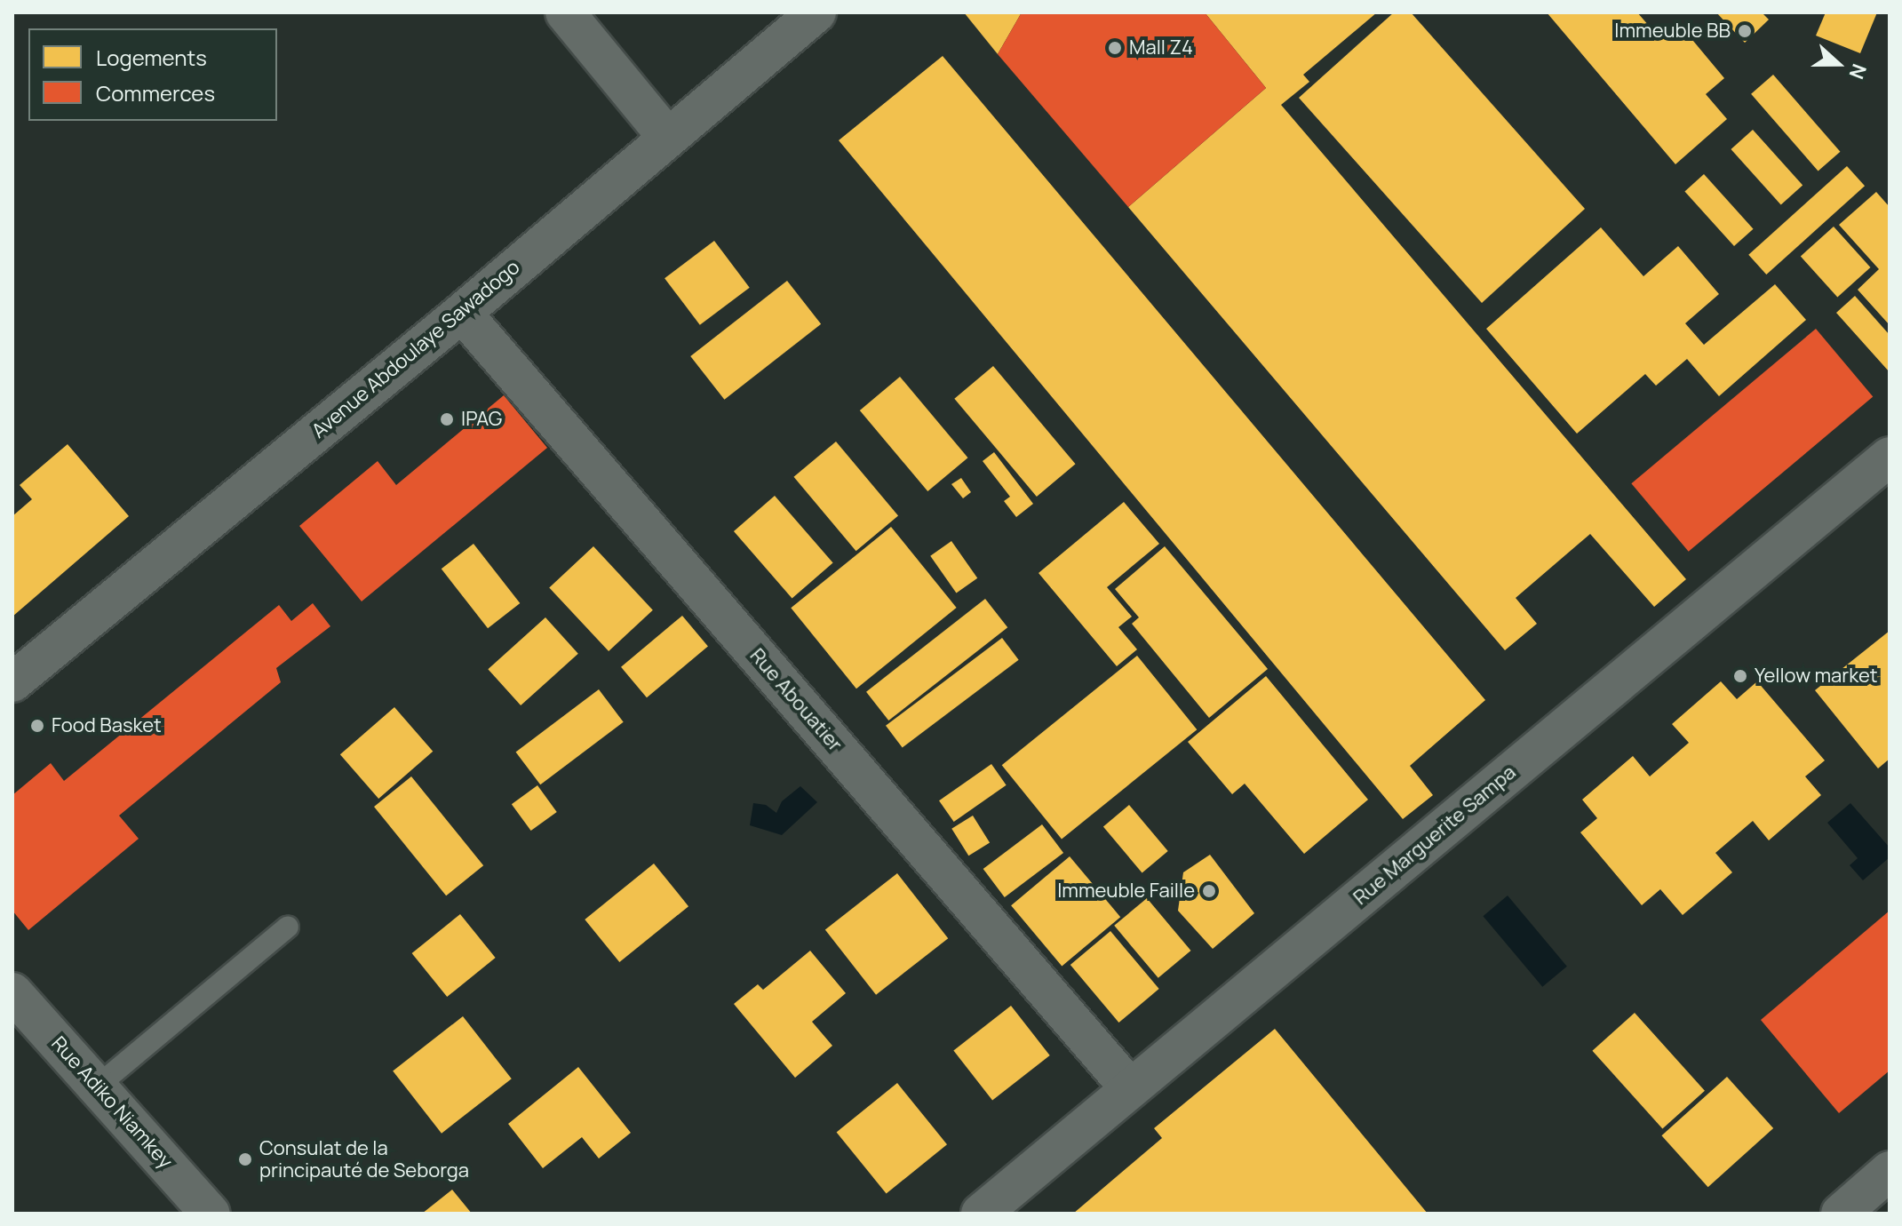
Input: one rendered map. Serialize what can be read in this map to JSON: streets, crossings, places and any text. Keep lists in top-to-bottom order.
{
  "streets": {
    "street": [
      "Avenue Abdoulaye Sawadogo",
      "Rue Abouatier",
      "Rue Marguerite Sampa",
      "Rue Adiko Niamkey"
    ]
  },
  "crossings": [
    ["Avenue Abdoulaye Sawadogo", "Rue Abouatier"],
    ["Rue Abouatier", "Rue Marguerite Sampa"]
  ],
  "places": [
    "Immeuble BB",
    "Mall Z4",
    "IPAG",
    "Yellow market",
    "Food Basket",
    "Immeuble Faille",
    "Consulat de la principauté de Seborga"
  ],
  "legend": ["Logements", "Commerces"],
  "north": "right"
}
